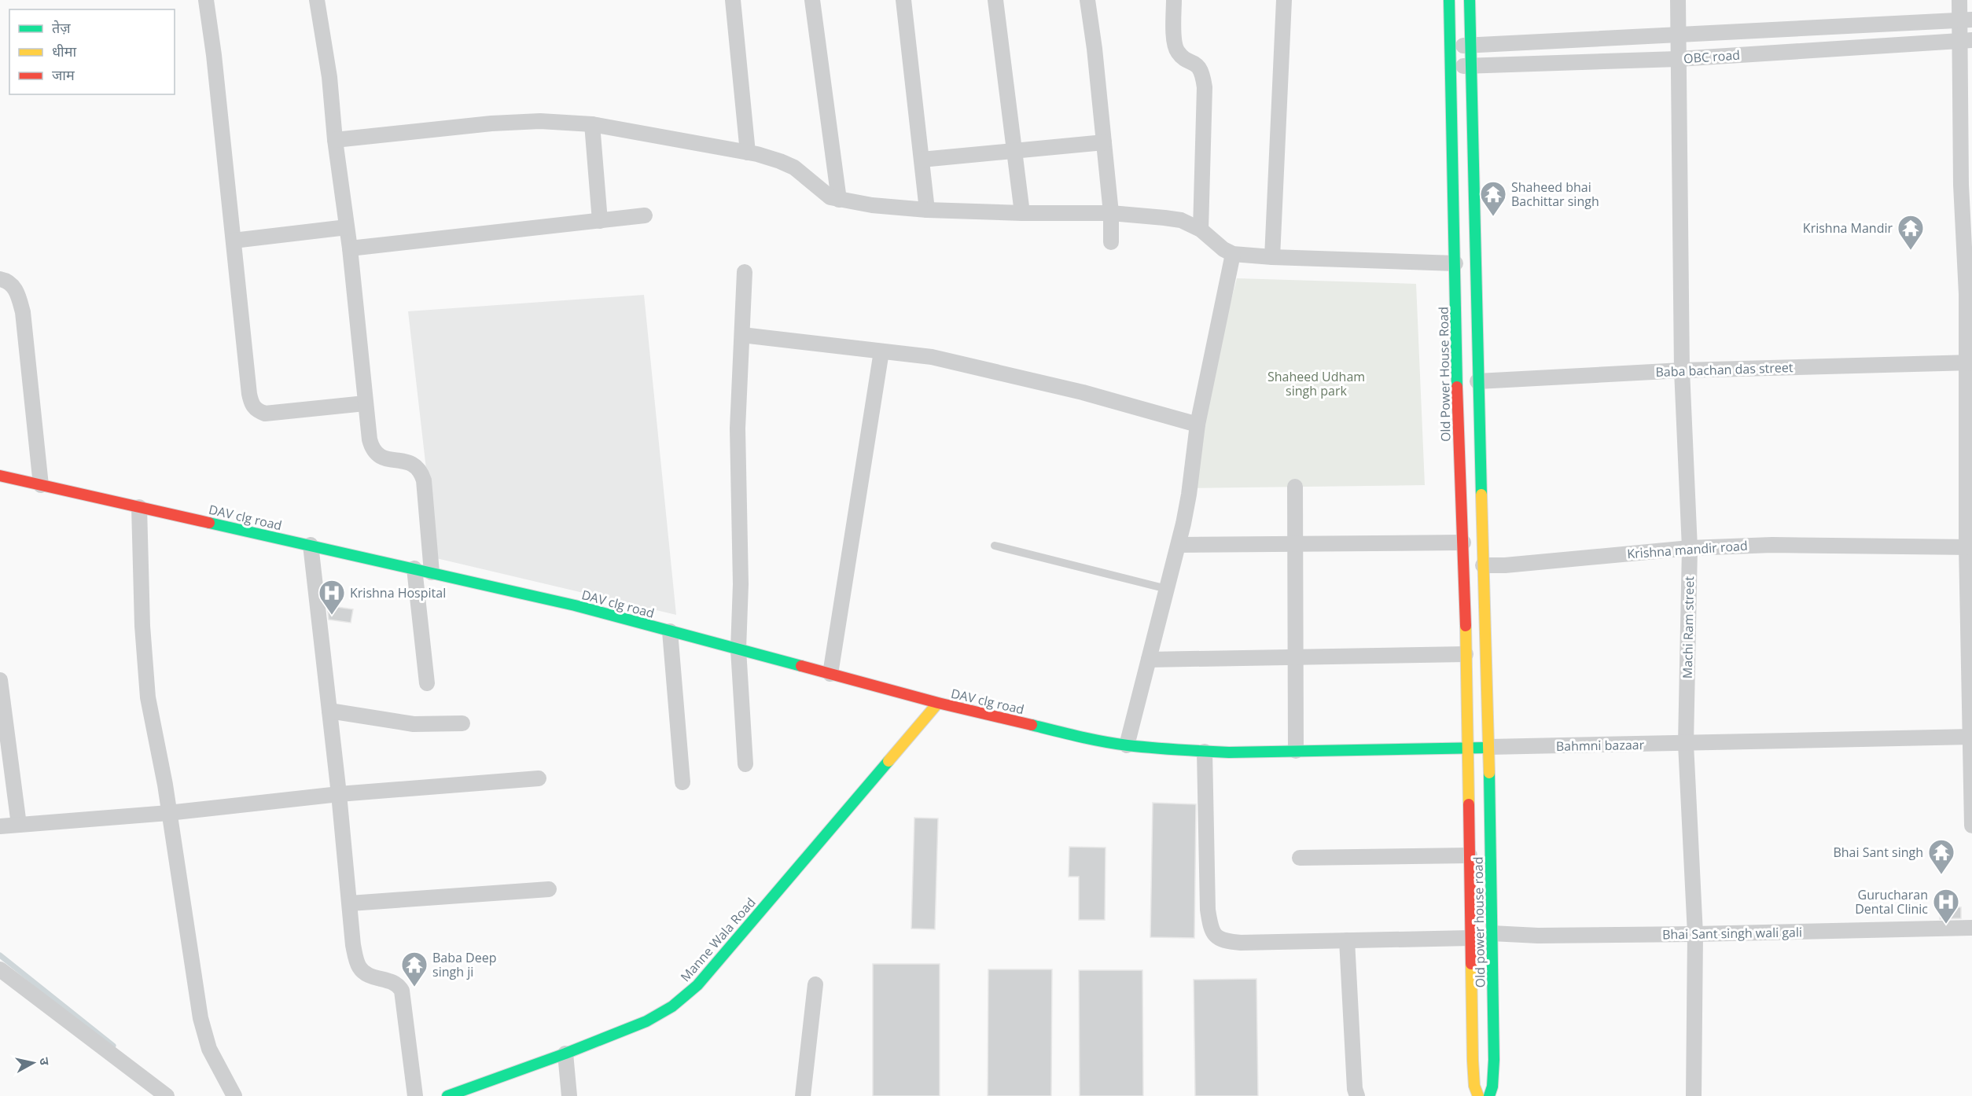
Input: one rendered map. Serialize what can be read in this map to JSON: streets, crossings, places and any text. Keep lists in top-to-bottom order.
{
  "streets": {
    "main road": [
      "Old Power House Road",
      "DAV clg road",
      "Bahmni bazaar",
      "Old power house road",
      "Manne Wala Road"
    ],
    "street": [
      "OBC road",
      "Baba bachan das street",
      "Krishna mandir road",
      "Machi Ram street",
      "Bhai Sant singh wali gali"
    ]
  },
  "crossings": [
    ["OBC road", "Old Power House Road"],
    ["OBC road", "Machi Ram street"],
    ["Baba bachan das street", "Machi Ram street"],
    ["Old Power House Road", "Bahmni bazaar"],
    ["Old Power House Road", "Old power house road"],
    ["DAV clg road", "Bahmni bazaar"],
    ["DAV clg road", "Manne Wala Road"],
    ["Krishna mandir road", "Machi Ram street"],
    ["Machi Ram street", "Bahmni bazaar"],
    ["Machi Ram street", "Bhai Sant singh wali gali"],
    ["Bahmni bazaar", "Old power house road"],
    ["Old power house road", "Bhai Sant singh wali gali"]
  ],
  "parks": ["Shaheed Udham singh park"],
  "places": {
    "temple": [
      "Shaheed bhai Bachittar singh",
      "Krishna Mandir",
      "Bhai Sant singh",
      "Baba Deep singh ji"
    ],
    "hospital": ["Krishna Hospital", "Gurucharan Dental Clinic"]
  },
  "legend": ["तेज़", "धीमा", "जाम"],
  "north": "right"
}
